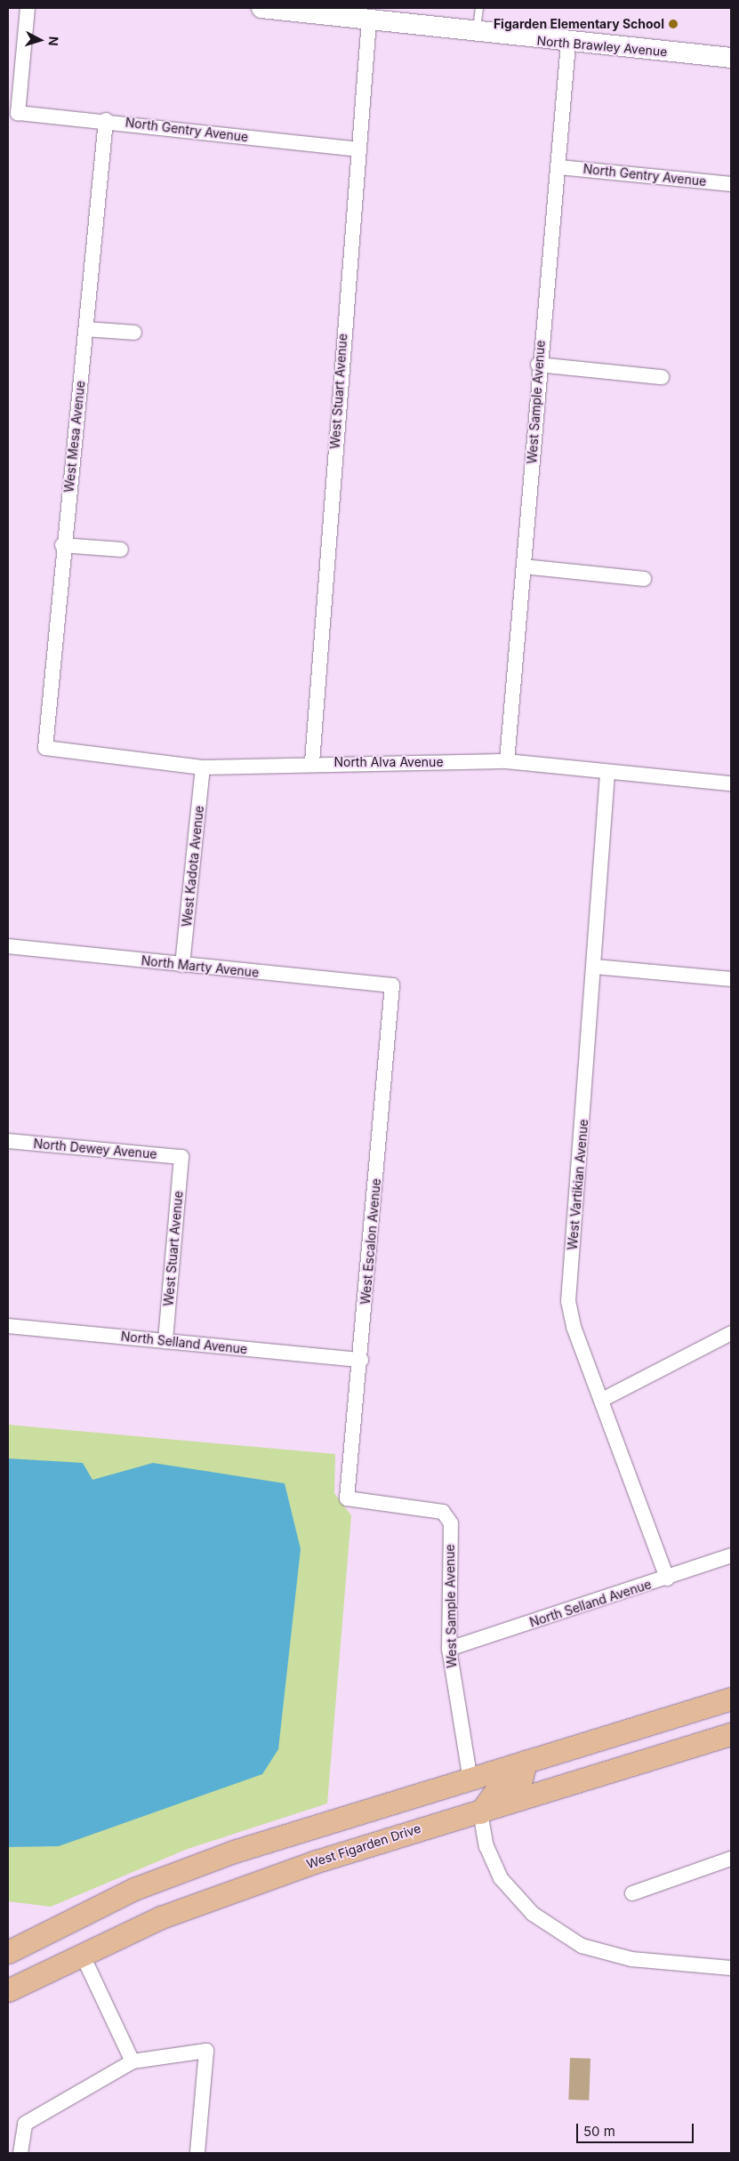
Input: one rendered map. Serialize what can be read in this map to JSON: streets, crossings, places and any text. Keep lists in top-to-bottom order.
{
  "streets": {
    "main road": ["West Figarden Drive"],
    "street": [
      "North Brawley Avenue",
      "North Gentry Avenue",
      "West Stuart Avenue",
      "West Sample Avenue",
      "West Mesa Avenue",
      "North Alva Avenue",
      "West Kadota Avenue",
      "North Marty Avenue",
      "North Dewey Avenue",
      "West Vartikian Avenue",
      "West Escalon Avenue",
      "North Selland Avenue"
    ]
  },
  "crossings": [
    ["North Brawley Avenue", "West Stuart Avenue"],
    ["North Brawley Avenue", "West Sample Avenue"],
    ["North Gentry Avenue", "West Stuart Avenue"],
    ["North Gentry Avenue", "West Sample Avenue"],
    ["North Gentry Avenue", "West Mesa Avenue"],
    ["West Stuart Avenue", "North Alva Avenue"],
    ["West Stuart Avenue", "North Dewey Avenue"],
    ["West Stuart Avenue", "North Selland Avenue"],
    ["West Sample Avenue", "North Alva Avenue"],
    ["West Sample Avenue", "West Escalon Avenue"],
    ["West Sample Avenue", "North Selland Avenue"],
    ["West Mesa Avenue", "North Alva Avenue"],
    ["North Alva Avenue", "West Kadota Avenue"],
    ["North Alva Avenue", "West Vartikian Avenue"],
    ["West Kadota Avenue", "North Marty Avenue"],
    ["North Marty Avenue", "West Escalon Avenue"],
    ["West Vartikian Avenue", "North Selland Avenue"],
    ["West Escalon Avenue", "North Selland Avenue"]
  ],
  "places": ["Figarden Elementary School"],
  "scale_bar": "50 m",
  "north": "right"
}
